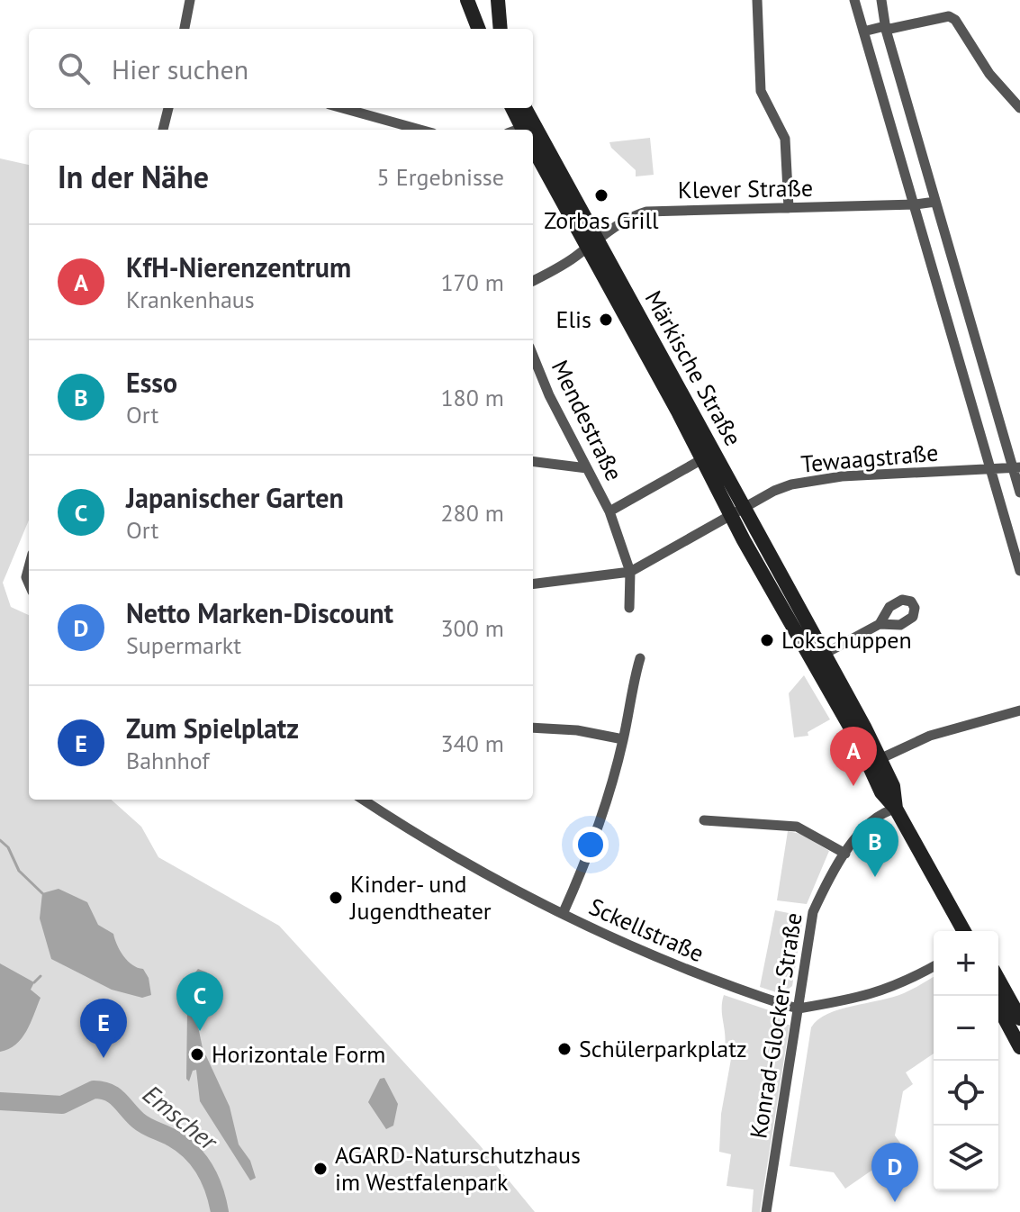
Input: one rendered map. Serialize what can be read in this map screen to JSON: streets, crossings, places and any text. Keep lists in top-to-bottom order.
{
  "streets": {
    "main road": ["Märkische Straße"],
    "street": [
      "Klever Straße",
      "Mendestraße",
      "Tewaagstraße",
      "Sckellstraße",
      "Konrad-Glocker-Straße"
    ]
  },
  "crossings": [
    ["Klever Straße", "Märkische Straße"],
    ["Märkische Straße", "Mendestraße"],
    ["Märkische Straße", "Tewaagstraße"],
    ["Märkische Straße", "Konrad-Glocker-Straße"],
    ["Mendestraße", "Tewaagstraße"],
    ["Sckellstraße", "Konrad-Glocker-Straße"]
  ],
  "water": ["Emscher"],
  "places": [
    "Zorbas Grill",
    "Elis",
    "Lokschuppen",
    "Kinder- und Jugendtheater",
    "Schülerparkplatz",
    "Horizontale Form",
    "AGARD-Naturschutzhaus im Westfalenpark"
  ],
  "page": {
    "search": "Hier suchen",
    "heading": ["In der Nähe", "5 Ergebnisse"],
    "list": [
      {
        "mark": "A",
        "name": "KfH-Nierenzentrum",
        "note": "Krankenhaus",
        "value": "170 m"
      },
      {
        "mark": "B",
        "name": "Esso",
        "note": "Ort",
        "value": "180 m"
      },
      {
        "mark": "C",
        "name": "Japanischer Garten",
        "note": "Ort",
        "value": "280 m"
      },
      {
        "mark": "D",
        "name": "Netto Marken-Discount",
        "note": "Supermarkt",
        "value": "300 m"
      },
      {
        "mark": "E",
        "name": "Zum Spielplatz",
        "note": "Bahnhof",
        "value": "340 m"
      }
    ],
    "pins": [
      "A",
      "B",
      "C",
      "E",
      "D"
    ],
    "map_buttons": ["+", "−"]
  }
}
